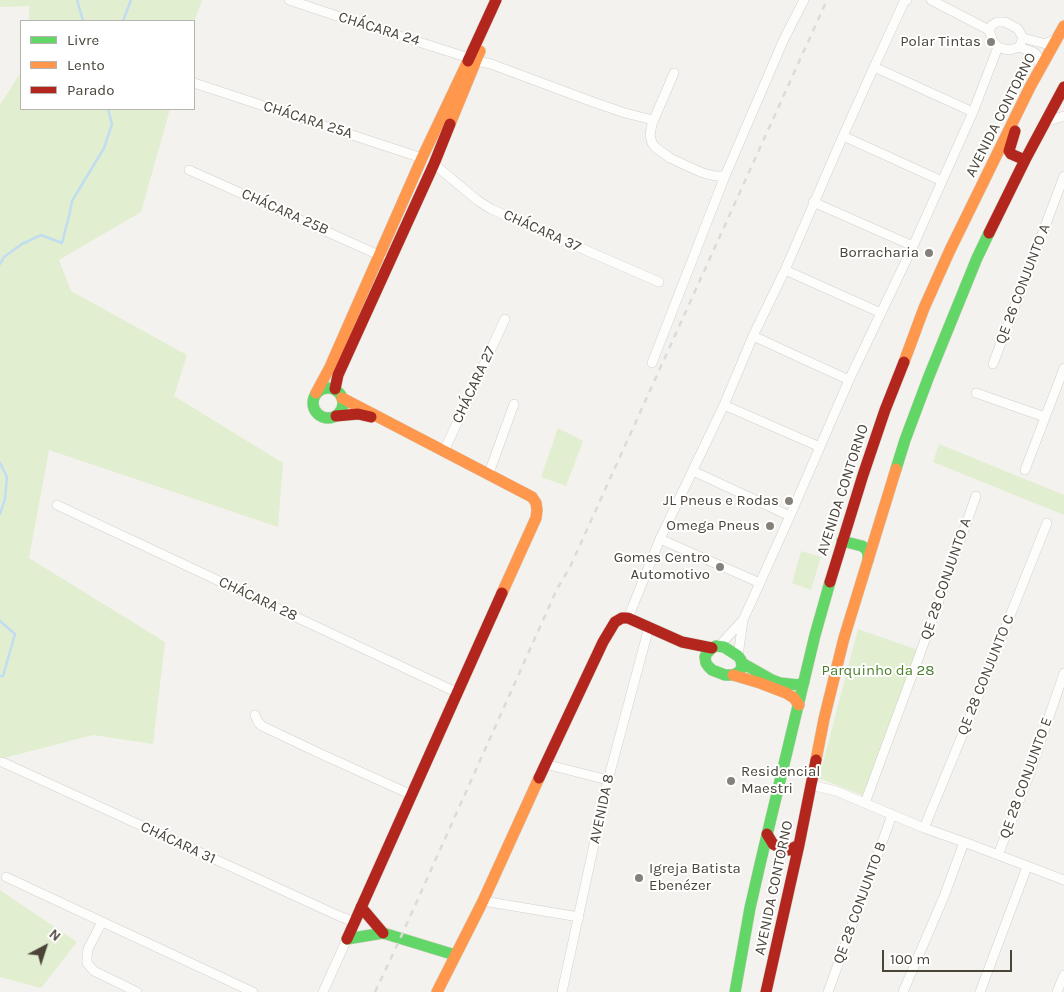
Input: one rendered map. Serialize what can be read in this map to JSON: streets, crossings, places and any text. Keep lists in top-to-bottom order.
{
  "streets": {
    "street": [
      "CHÁCARA 24",
      "AVENIDA CONTORNO",
      "CHÁCARA 25A",
      "CHÁCARA 25B",
      "CHÁCARA 37",
      "QE 26 CONJUNTO A",
      "CHÁCARA 27",
      "QE 28 CONJUNTO A",
      "CHÁCARA 28",
      "QE 28 CONJUNTO C",
      "QE 28 CONJUNTO E",
      "AVENIDA 8",
      "CHÁCARA 31",
      "QE 28 CONJUNTO B"
    ]
  },
  "parks": ["Parquinho da 28"],
  "places": [
    "Polar Tintas",
    "Borracharia",
    "JL Pneus e Rodas",
    "Omega Pneus",
    "Gomes Centro Automotivo",
    "Residencial Maestri",
    "Igreja Batista Ebenézer"
  ],
  "legend": ["Livre", "Lento", "Parado"],
  "scale_bar": "100 m",
  "north": "top right"
}
